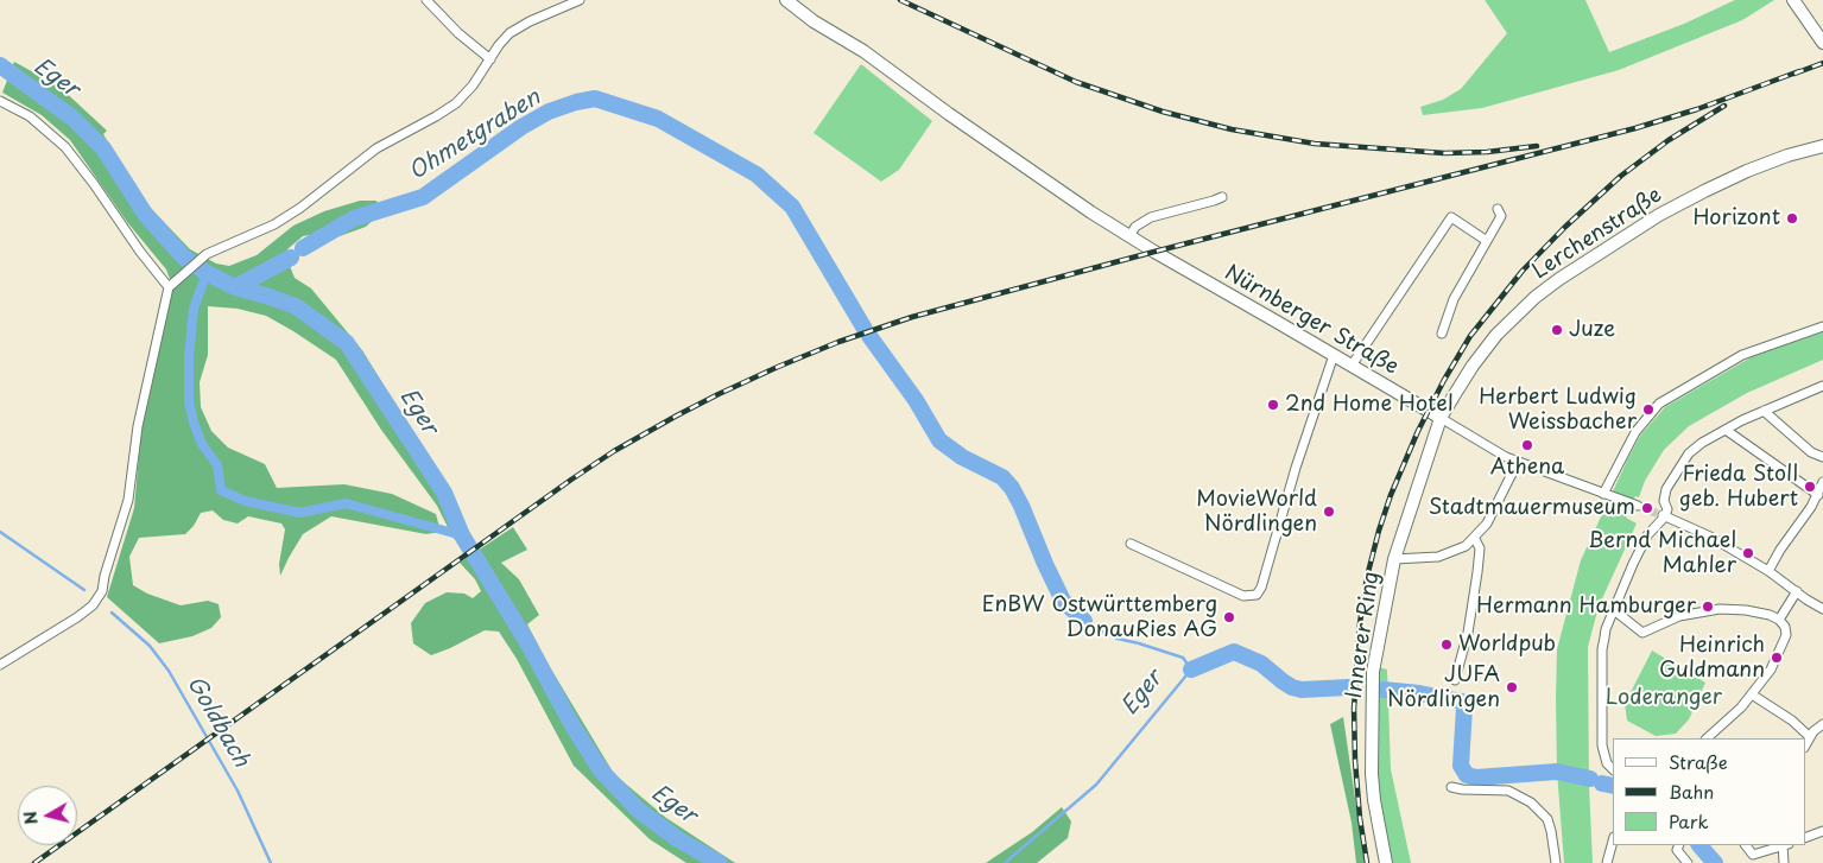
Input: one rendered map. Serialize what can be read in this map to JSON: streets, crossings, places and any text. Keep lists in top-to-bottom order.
{
  "streets": {
    "main road": ["Lerchenstraße", "Nürnberger Straße", "Innerer Ring"]
  },
  "crossings": [
    ["Lerchenstraße", "Nürnberger Straße"],
    ["Lerchenstraße", "Innerer Ring"],
    ["Nürnberger Straße", "Innerer Ring"]
  ],
  "water": ["Eger", "Ohmetgraben", "Goldbach"],
  "parks": ["Loderanger"],
  "places": [
    "Horizont",
    "Juze",
    "2nd Home Hotel",
    "Herbert Ludwig Weissbacher",
    "Athena",
    "Frieda Stoll geb. Hubert",
    "Stadtmauermuseum",
    "MovieWorld Nördlingen",
    "Bernd Michael Mahler",
    "Hermann Hamburger",
    "EnBW Ostwürttemberg DonauRies AG",
    "Worldpub",
    "Heinrich Guldmann",
    "JUFA Nördlingen"
  ],
  "legend": ["Straße", "Bahn", "Park"],
  "north": "left"
}
